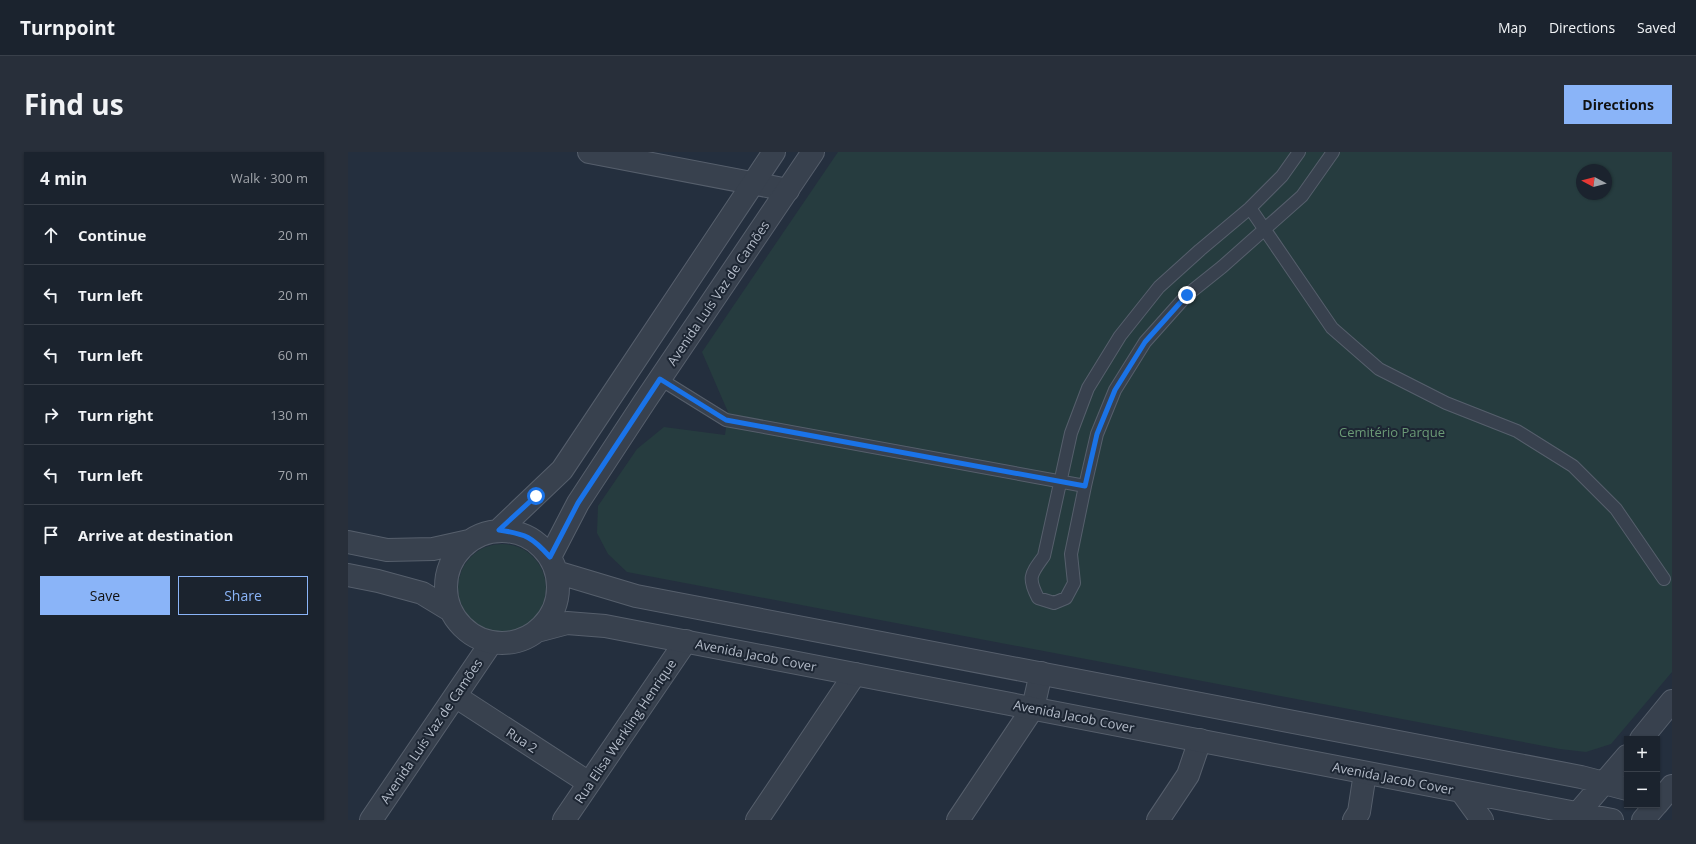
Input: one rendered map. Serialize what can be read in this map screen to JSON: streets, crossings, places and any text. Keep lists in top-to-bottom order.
{
  "streets": {
    "street": [
      "Avenida Luís Vaz de Camões",
      "Avenida Jacob Cover",
      "Rua Elisa Werkling Henrique",
      "Rua 2"
    ]
  },
  "crossings": [
    ["Avenida Luís Vaz de Camões", "Avenida Jacob Cover"],
    ["Avenida Luís Vaz de Camões", "Rua 2"],
    ["Avenida Jacob Cover", "Rua Elisa Werkling Henrique"],
    ["Rua Elisa Werkling Henrique", "Rua 2"]
  ],
  "parks": ["Cemitério Parque"],
  "north": "left",
  "page": {
    "header": "Turnpoint",
    "nav": ["Map", "Directions", "Saved"],
    "title": "Find us",
    "buttons": [
      "Directions",
      ["Save", "Share"]
    ],
    "heading": ["4 min", "Walk · 300 m"],
    "list": [
      ["Continue", "20 m"],
      ["Turn left", "20 m"],
      ["Turn left", "60 m"],
      ["Turn right", "130 m"],
      ["Turn left", "70 m"],
      "Arrive at destination"
    ],
    "map_buttons": ["+", "−"]
  }
}
